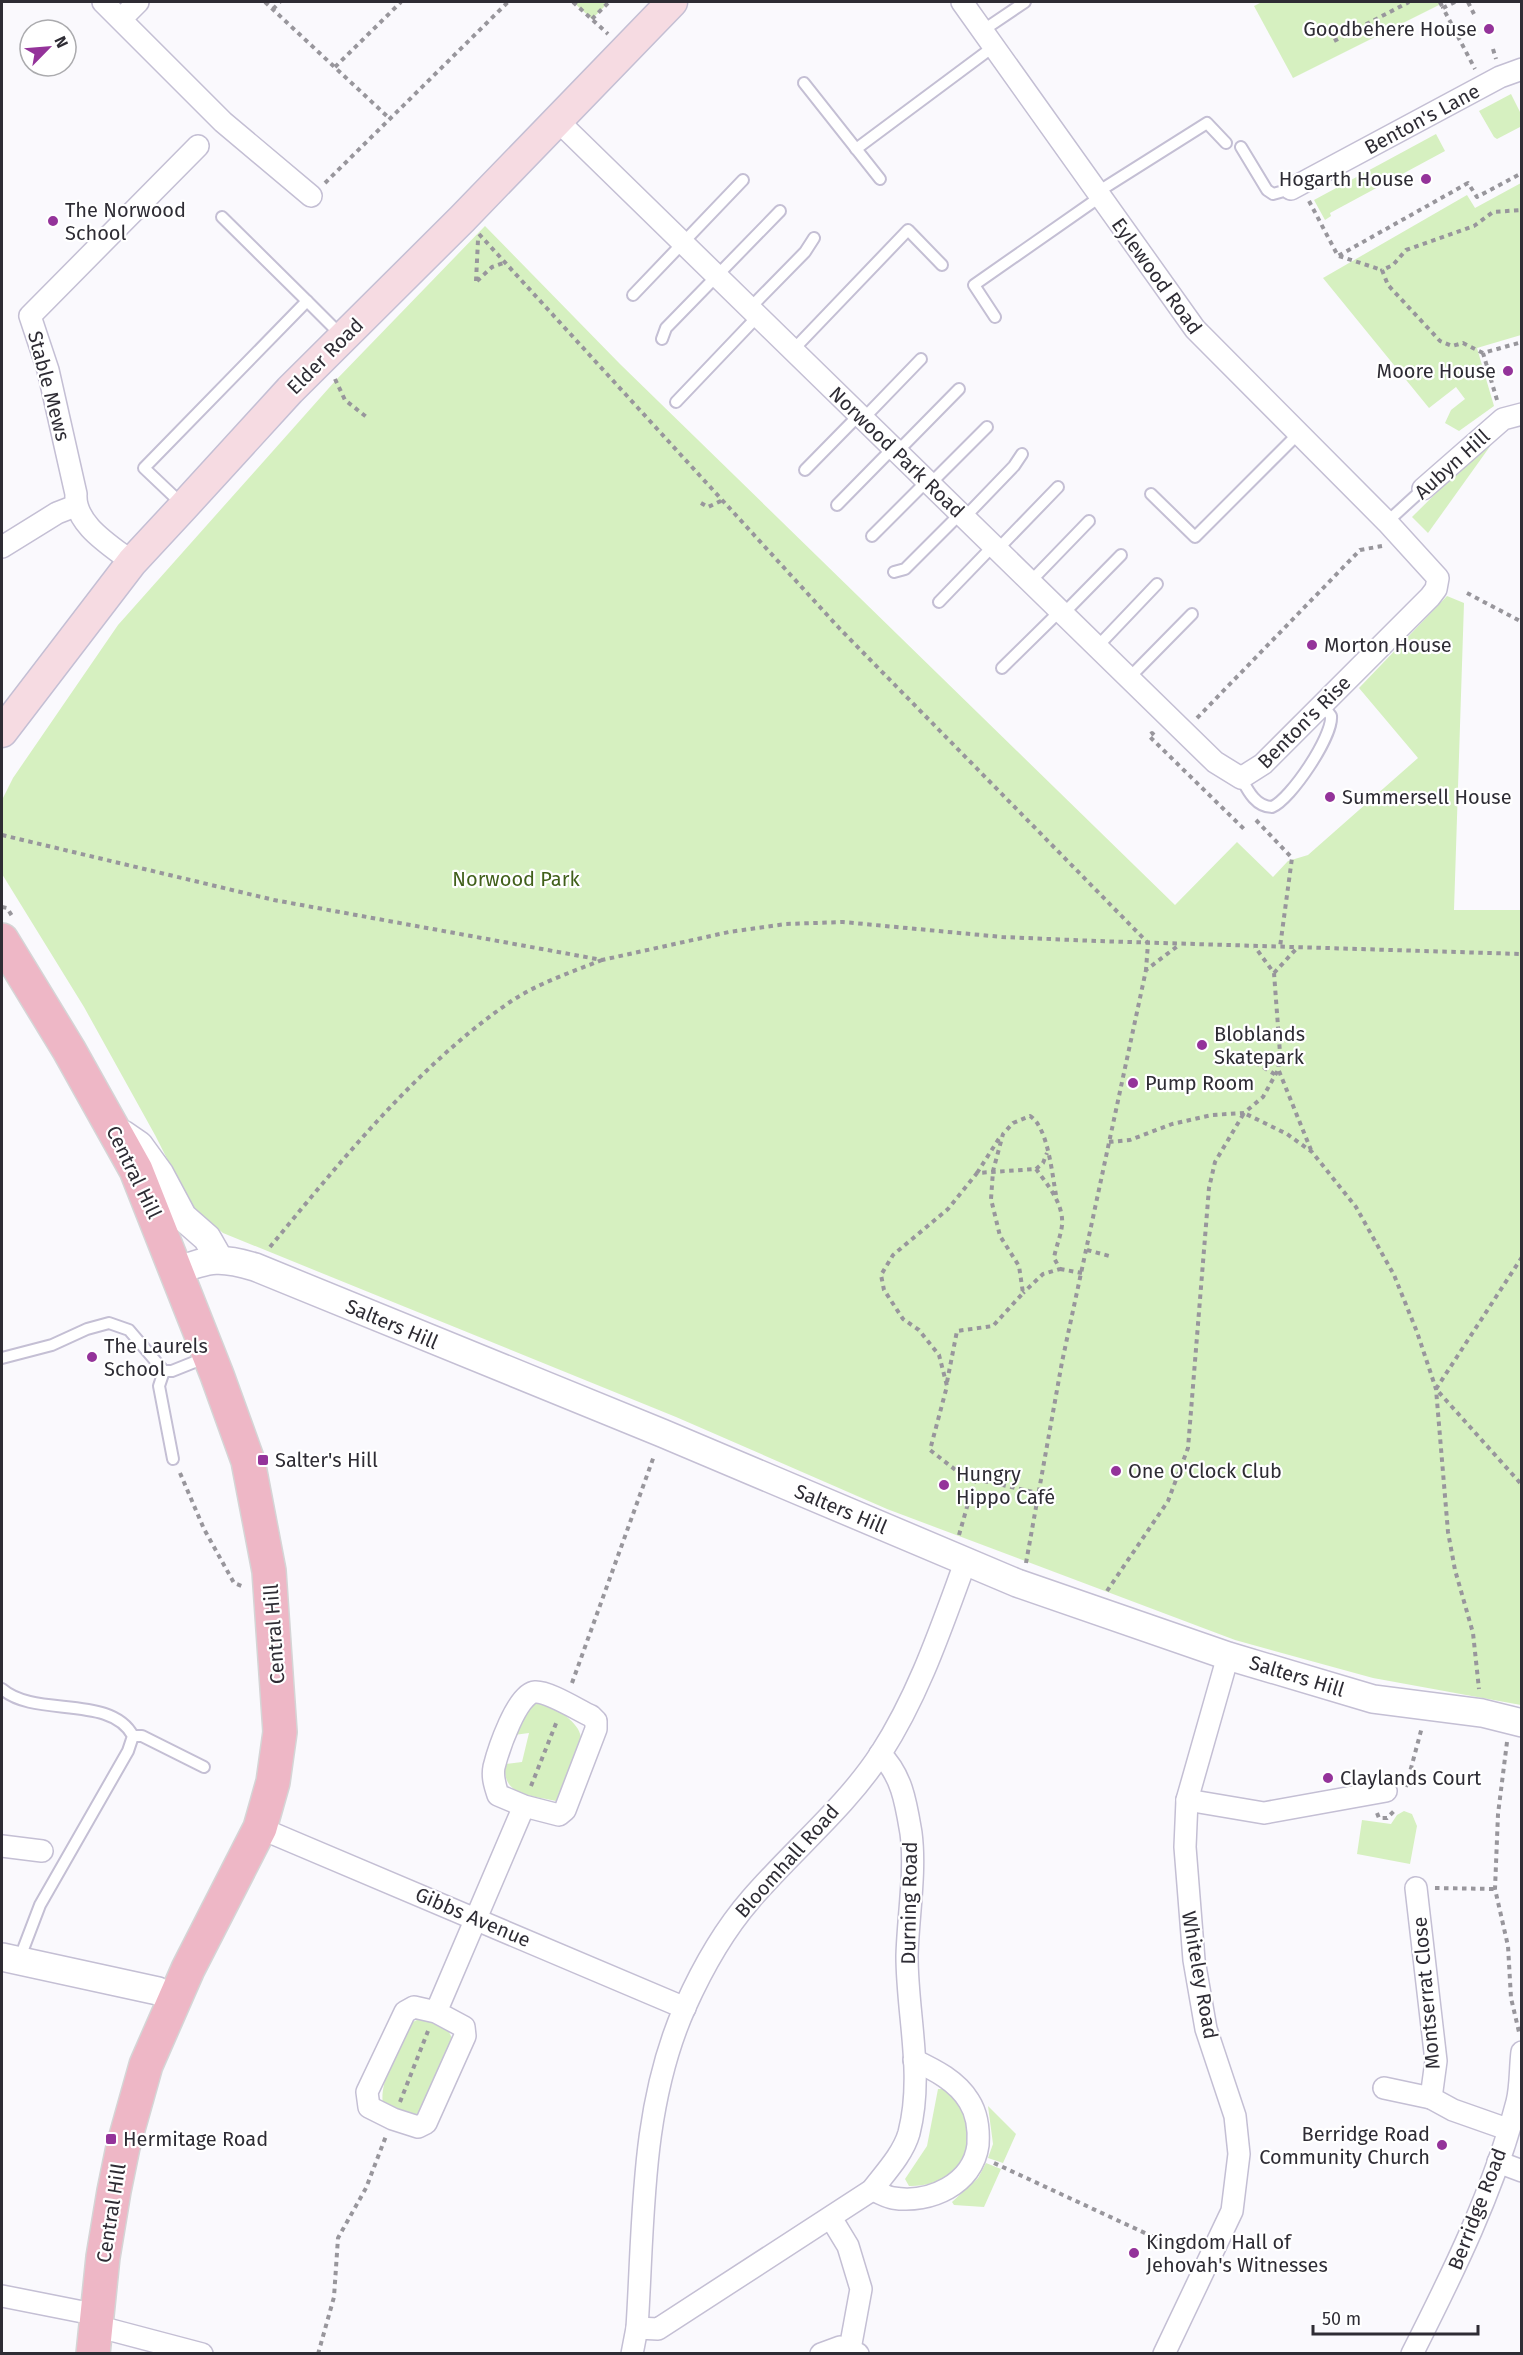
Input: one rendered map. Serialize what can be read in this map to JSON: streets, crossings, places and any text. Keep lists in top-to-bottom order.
{
  "streets": {
    "main road": ["Elder Road", "Central Hill"],
    "street": [
      "Benton's Lane",
      "Eylewood Road",
      "Stable Mews",
      "Norwood Park Road",
      "Aubyn Hill",
      "Benton's Rise",
      "Salters Hill",
      "Bloomhall Road",
      "Durning Road",
      "Gibbs Avenue",
      "Whiteley Road",
      "Montserrat Close",
      "Berridge Road"
    ]
  },
  "crossings": [
    ["Eylewood Road", "Aubyn Hill"],
    ["Eylewood Road", "Benton's Rise"],
    ["Elder Road", "Norwood Park Road"],
    ["Norwood Park Road", "Benton's Rise"],
    ["Central Hill", "Salters Hill"],
    ["Central Hill", "Gibbs Avenue"],
    ["Salters Hill", "Bloomhall Road"],
    ["Salters Hill", "Whiteley Road"],
    ["Bloomhall Road", "Durning Road"],
    ["Bloomhall Road", "Gibbs Avenue"],
    ["Montserrat Close", "Berridge Road"]
  ],
  "parks": ["Norwood Park"],
  "places": {
    "other": [
      "Goodbehere House",
      "Hogarth House",
      "The Norwood School",
      "Moore House",
      "Morton House",
      "Summersell House",
      "Bloblands Skatepark",
      "Pump Room",
      "The Laurels School",
      "One O'Clock Club",
      "Hungry Hippo Café",
      "Claylands Court",
      "Berridge Road Community Church",
      "Kingdom Hall of Jehovah's Witnesses"
    ],
    "transit": ["Salter's Hill", "Hermitage Road"]
  },
  "scale_bar": "50 m",
  "north": "top right"
}
